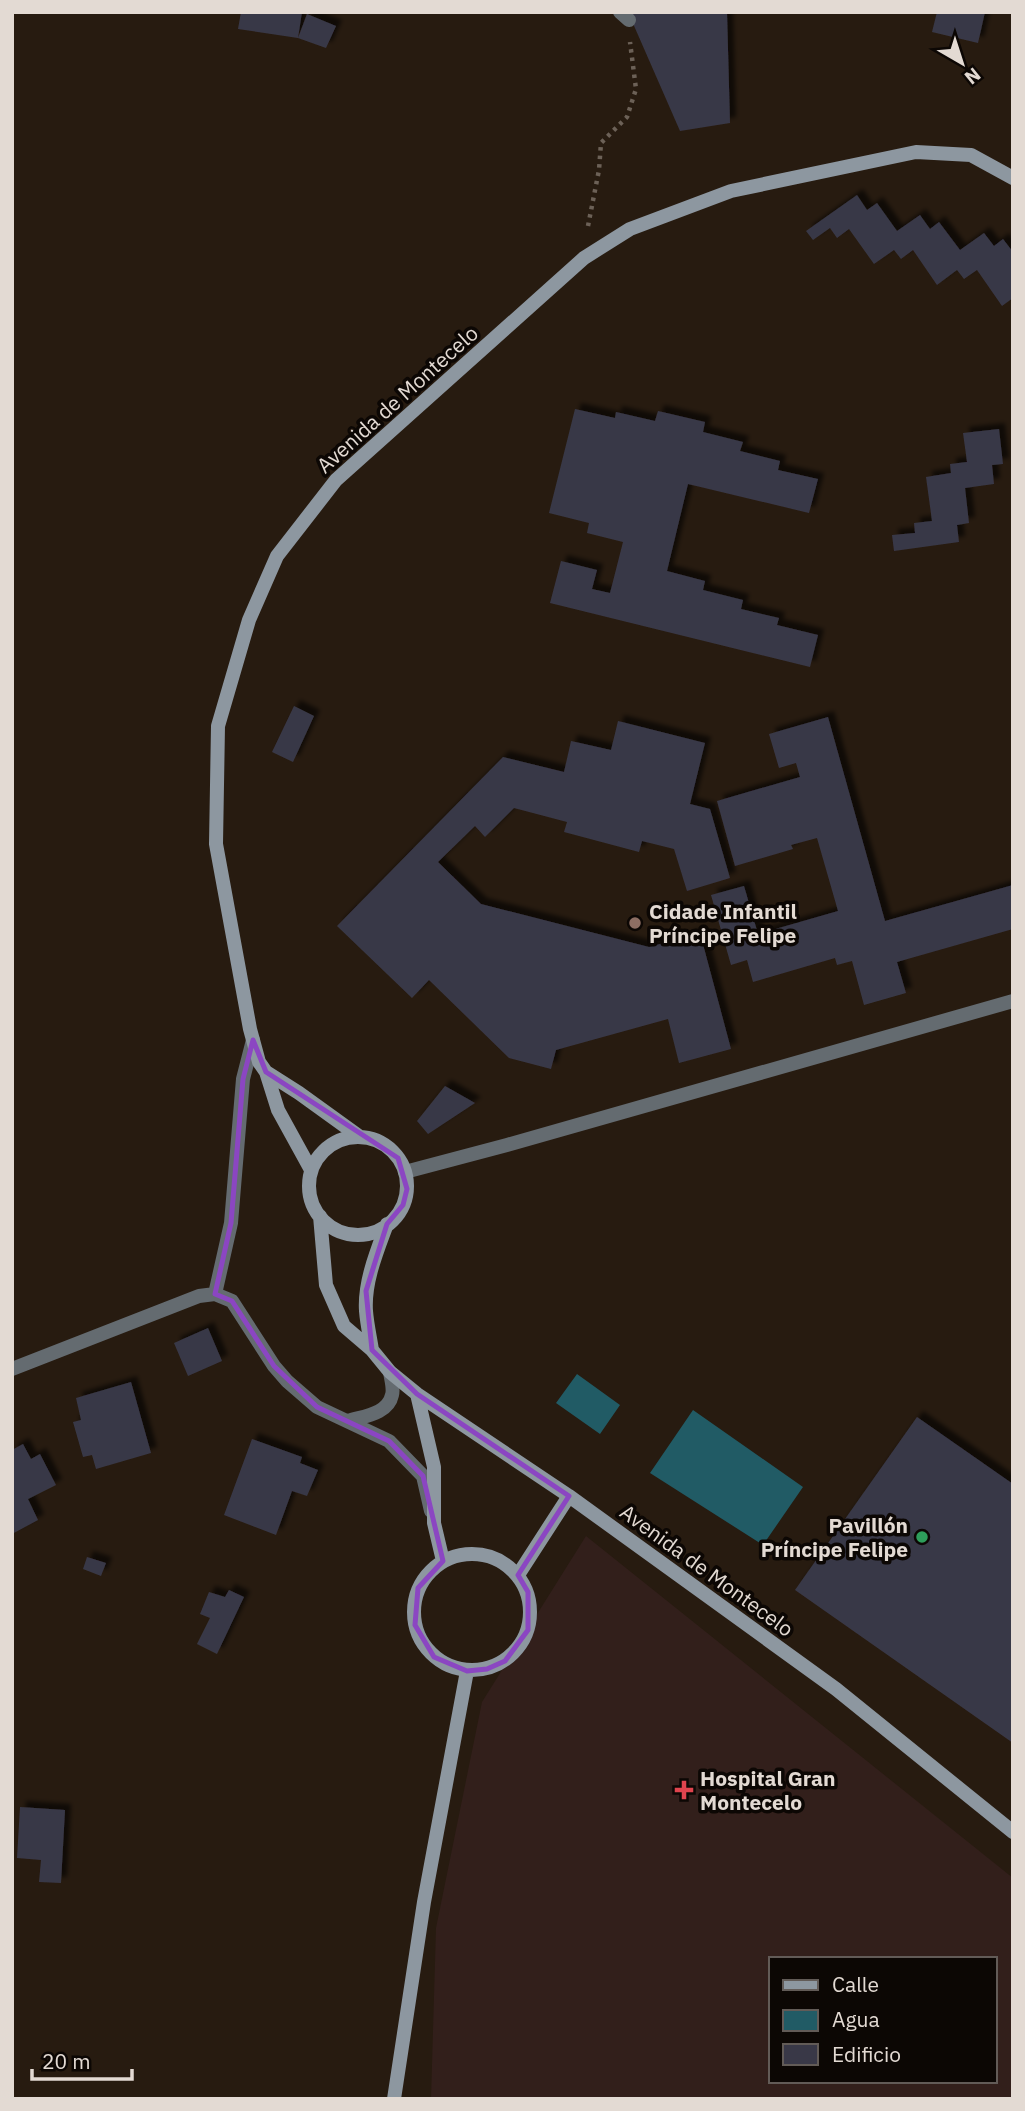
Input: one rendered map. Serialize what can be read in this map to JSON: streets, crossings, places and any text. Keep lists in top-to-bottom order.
{
  "streets": {
    "street": ["Avenida de Montecelo"]
  },
  "places": {
    "other": ["Cidade Infantil Príncipe Felipe", "Pavillón Príncipe Felipe"],
    "health": ["Hospital Gran Montecelo"]
  },
  "legend": ["Calle", "Agua", "Edificio"],
  "scale_bar": "20 m",
  "north": "bottom right"
}
